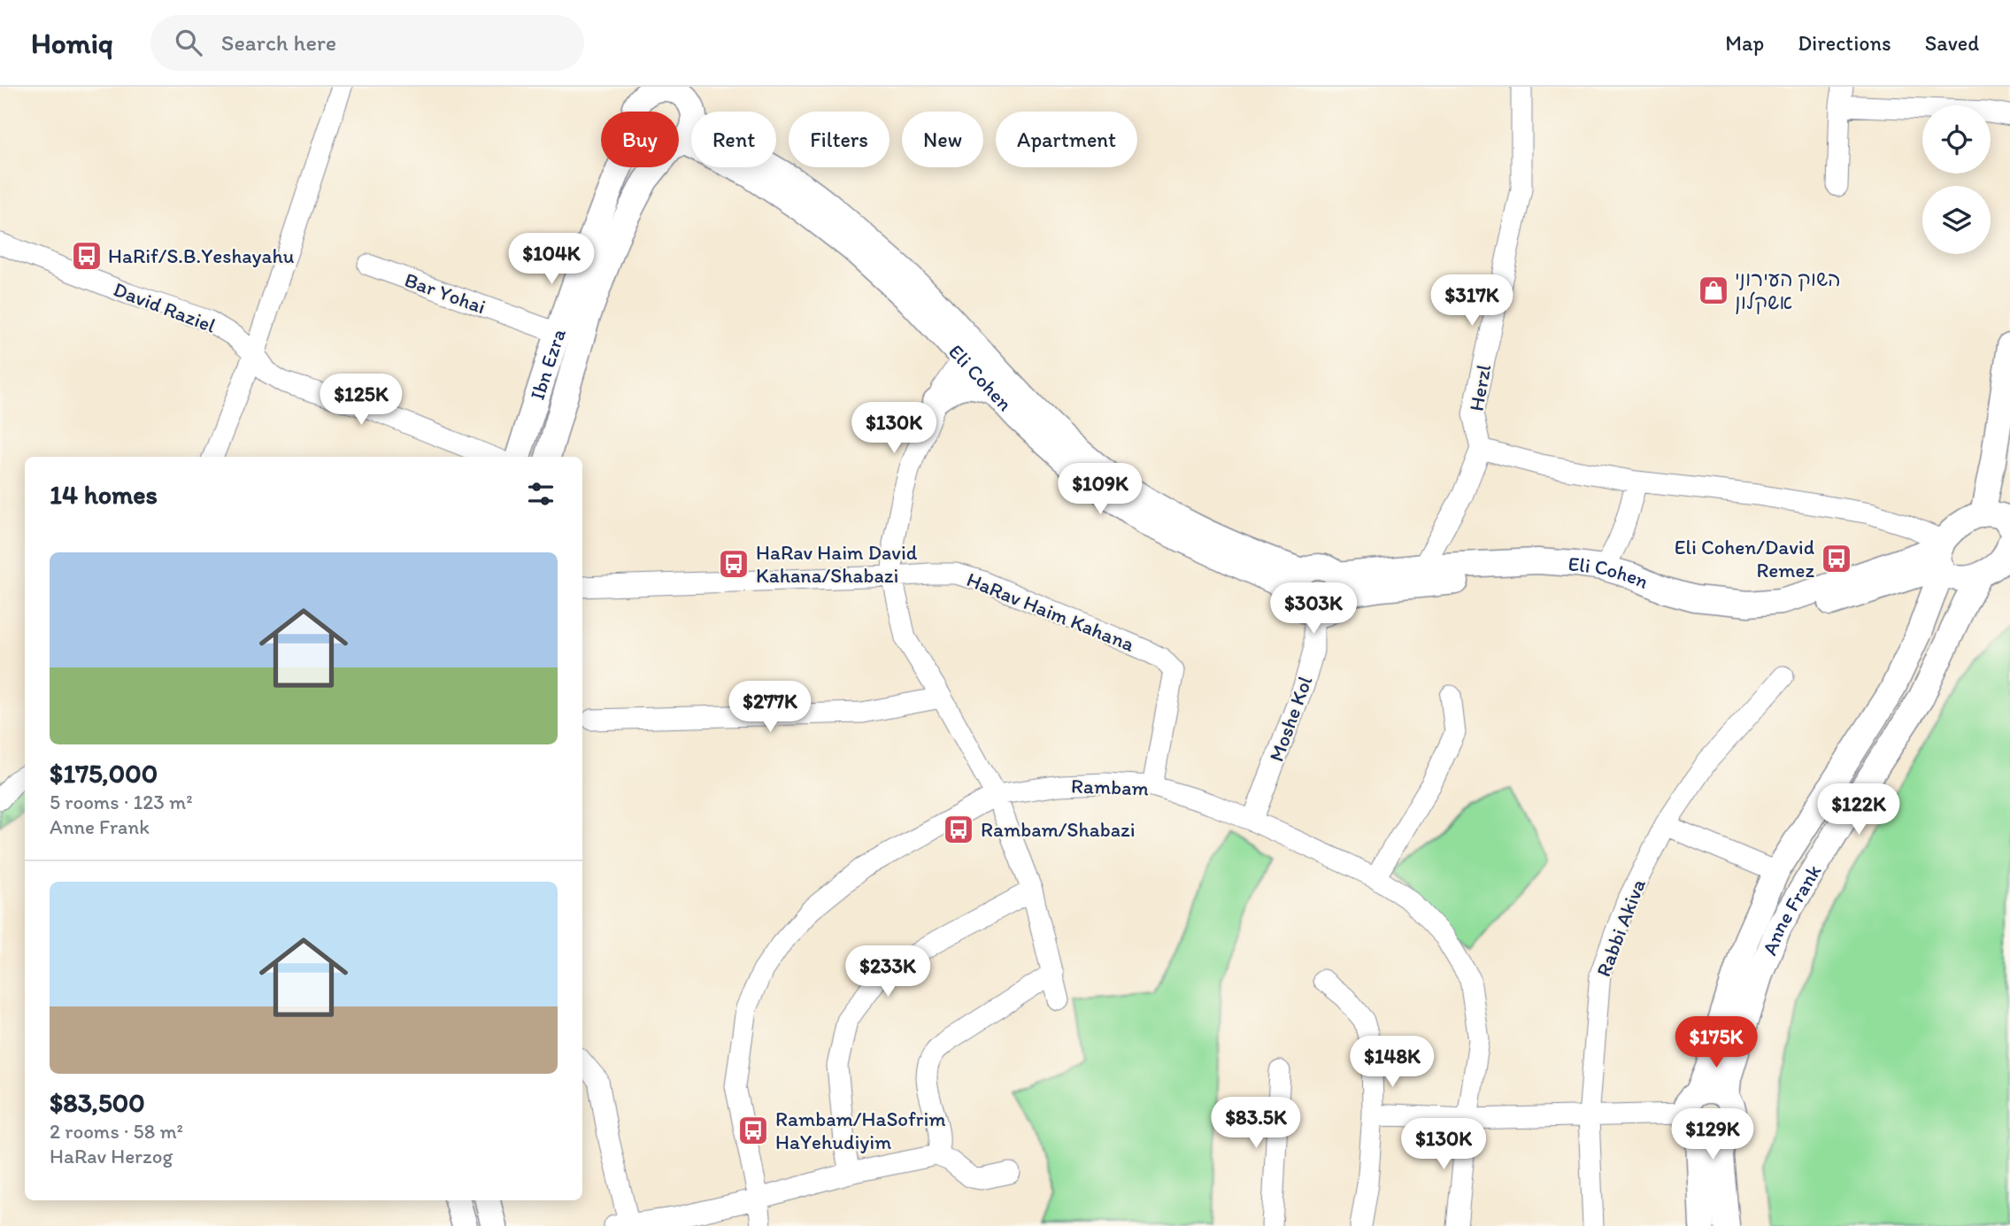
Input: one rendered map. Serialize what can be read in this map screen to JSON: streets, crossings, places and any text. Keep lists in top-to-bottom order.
{
  "streets": {
    "street": [
      "Bar Yohai",
      "David Raziel",
      "Ibn Ezra",
      "Eli Cohen",
      "Herzl",
      "HaRav Haim Kahana",
      "Moshe Kol",
      "Rambam",
      "Anne Frank",
      "Rabbi Akiva"
    ]
  },
  "crossings": [
    ["Bar Yohai", "Ibn Ezra"],
    ["Ibn Ezra", "Eli Cohen"],
    ["Eli Cohen", "Moshe Kol"],
    ["Eli Cohen", "Anne Frank"],
    ["HaRav Haim Kahana", "Rambam"],
    ["Moshe Kol", "Rambam"]
  ],
  "places": {
    "bus stop": [
      "HaRif/S.B.Yeshayahu",
      "Eli Cohen/David Remez",
      "HaRav Haim David Kahana/Shabazi",
      "Rambam/Shabazi",
      "Rambam/HaSofrim HaYehudiyim"
    ],
    "shop": ["השוק העירוני אשקלון"]
  },
  "page": {
    "header": "Homiq",
    "search": "Search here",
    "nav": ["Map", "Directions", "Saved"],
    "chip": [
      "Buy",
      "Rent",
      "Filters",
      "New",
      "Apartment"
    ],
    "price": [
      "$104K",
      "$317K",
      "$125K",
      "$130K",
      "$109K",
      "$303K",
      "$277K",
      "$122K",
      "$233K",
      "$175K",
      "$148K",
      "$83.5K",
      "$129K",
      "$130K"
    ],
    "heading": "14 homes",
    "list": [
      {
        "name": "$175,000",
        "note": "5 rooms · 123 m² · Anne Frank"
      },
      {
        "name": "$83,500",
        "note": "2 rooms · 58 m² · HaRav Herzog"
      }
    ]
  }
}
